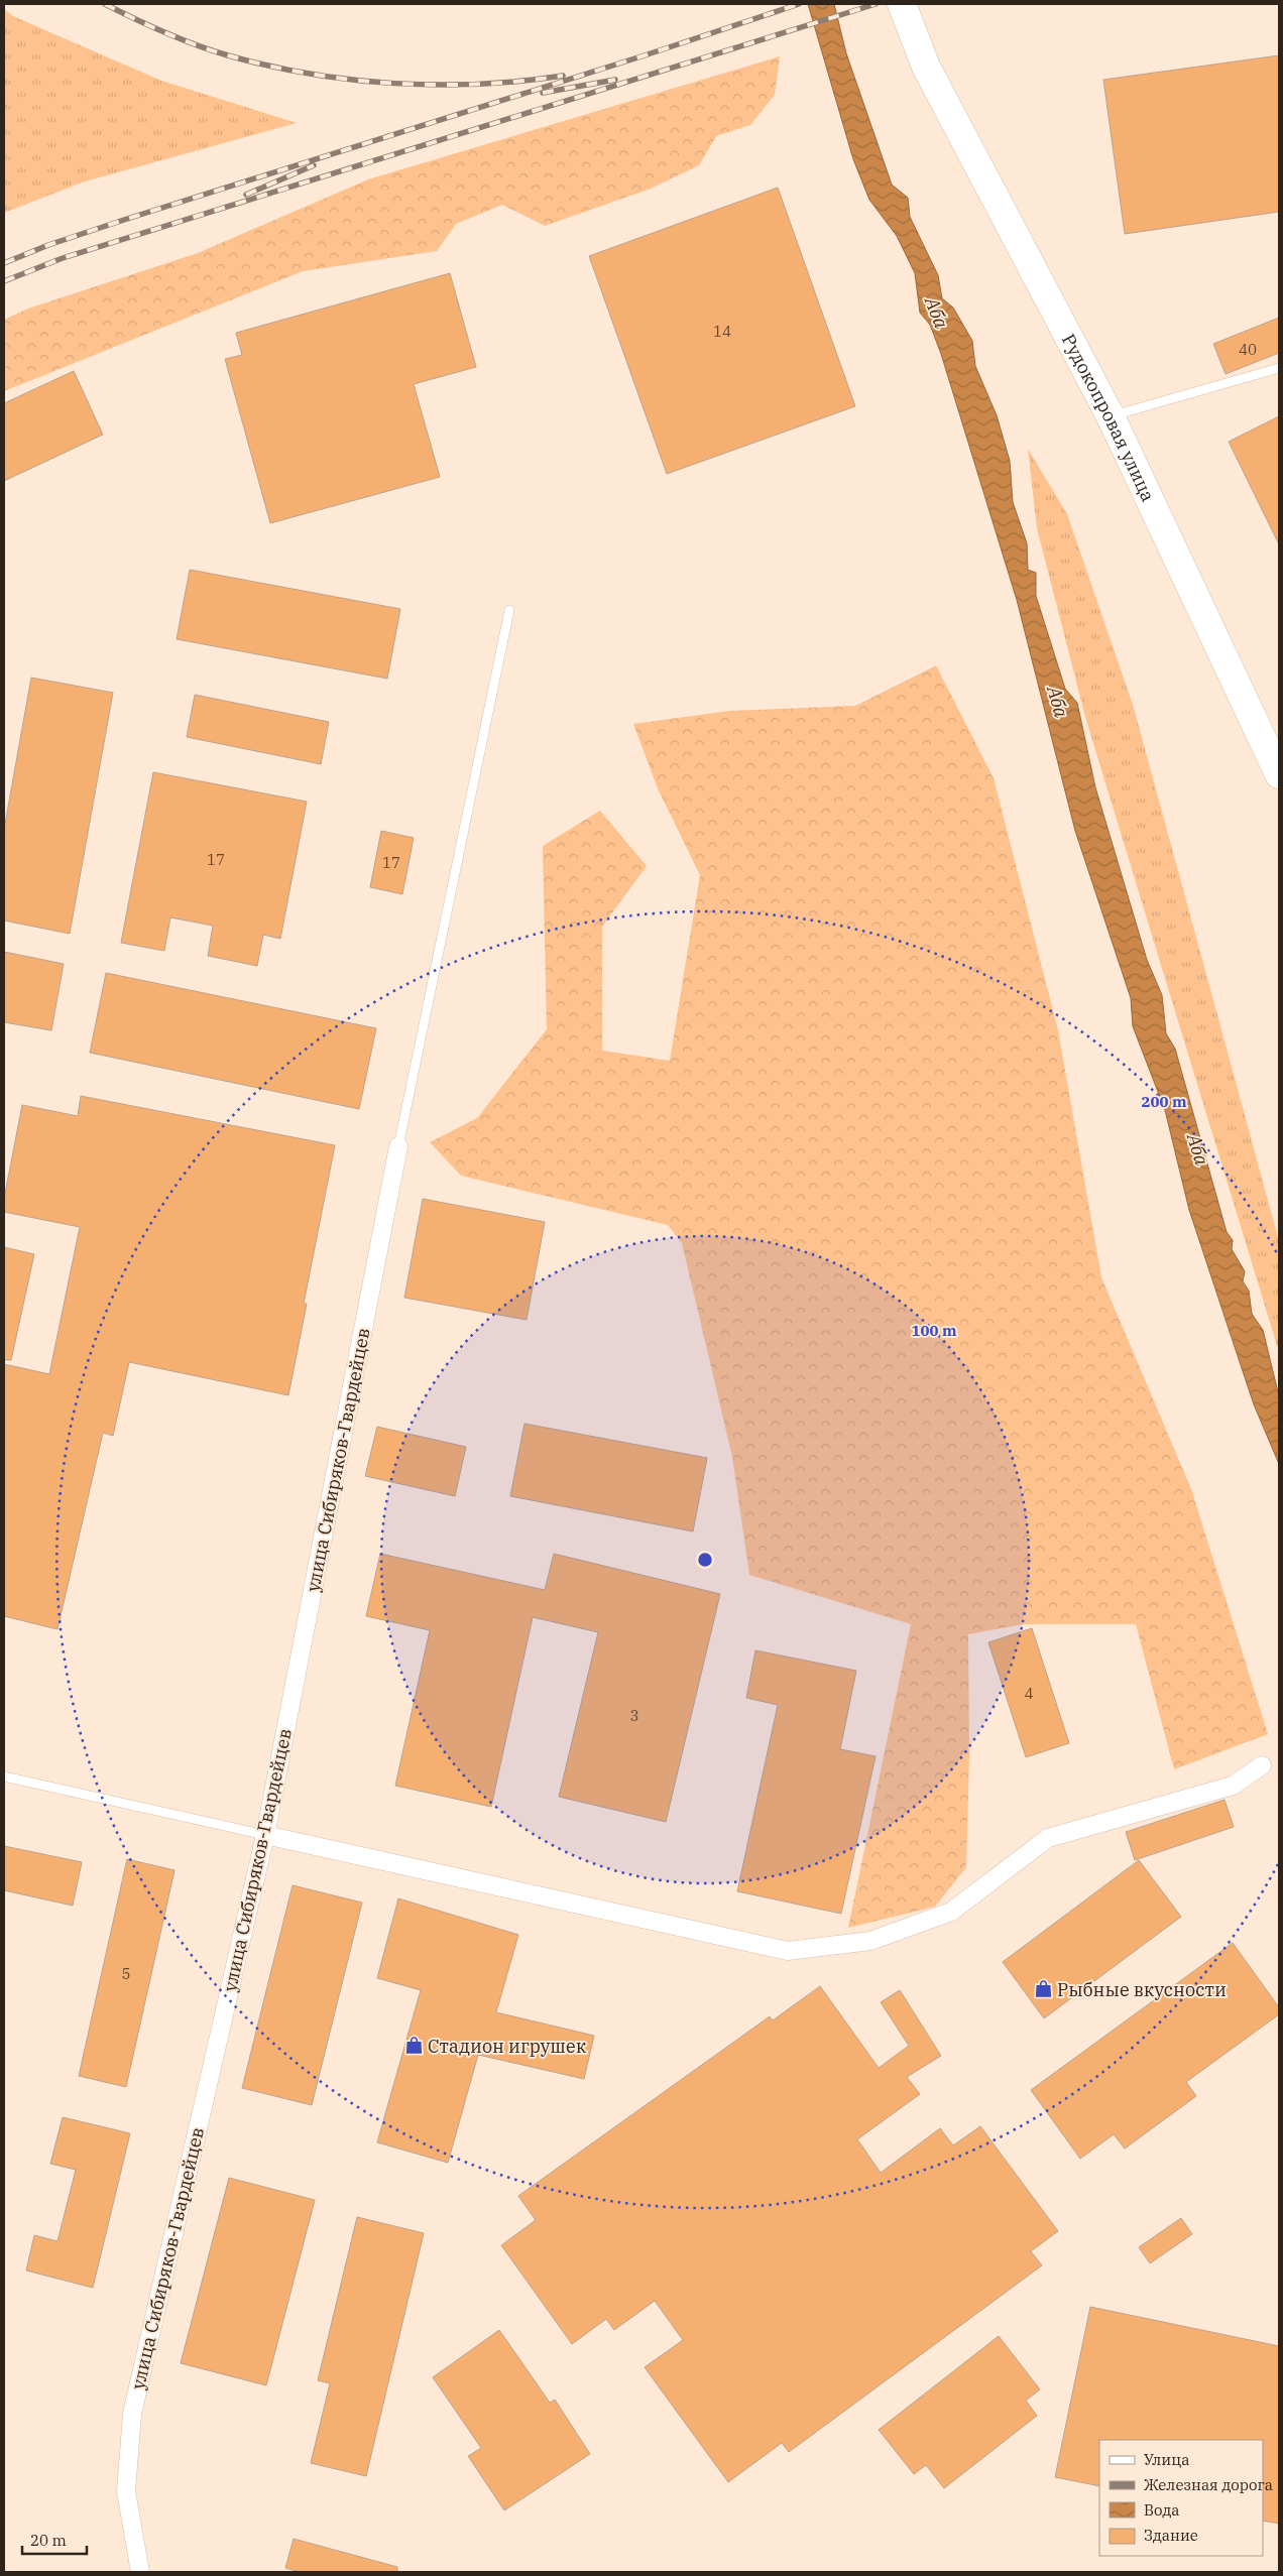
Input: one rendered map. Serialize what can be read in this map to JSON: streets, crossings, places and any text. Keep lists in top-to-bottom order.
{
  "streets": {
    "main road": ["Рудокопровая улица"],
    "street": ["улица Сибиряков-Гвардейцев"]
  },
  "water": ["Аба"],
  "places": {
    "shop": ["Рыбные вкусности", "Стадион игрушек"]
  },
  "house_numbers": [
    "14",
    "40",
    "17",
    "17",
    "4",
    "3",
    "5"
  ],
  "legend": [
    "Улица",
    "Железная дорога",
    "Вода",
    "Здание"
  ],
  "scale_bar": "20 m",
  "rings": ["200 m", "100 m"]
}
